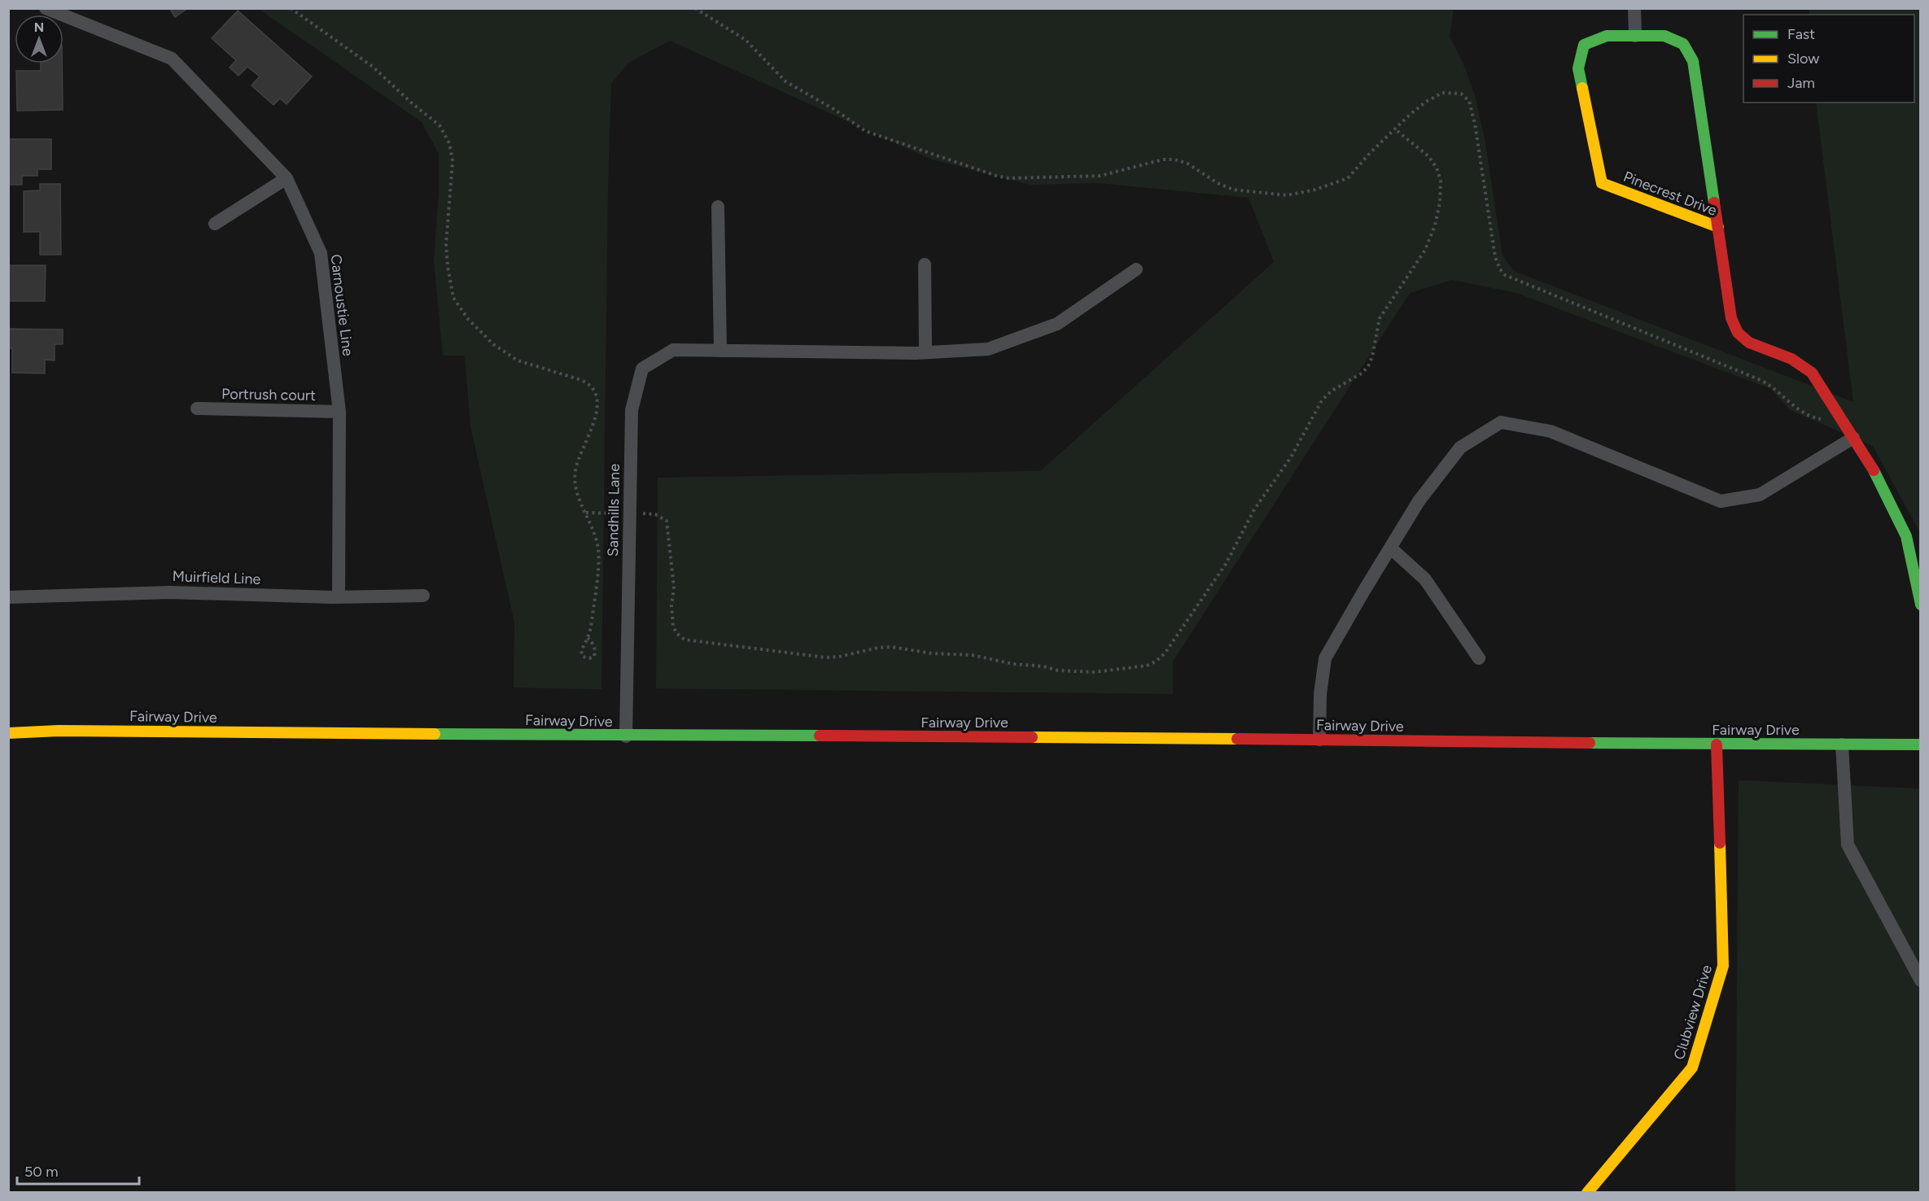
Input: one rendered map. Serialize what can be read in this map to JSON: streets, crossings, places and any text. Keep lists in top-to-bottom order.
{
  "streets": {
    "main road": ["Pinecrest Drive", "Fairway Drive", "Clubview Drive"],
    "street": [
      "Carnoustie Line",
      "Portrush court",
      "Sandhills Lane",
      "Muirfield Line"
    ]
  },
  "crossings": [
    ["Carnoustie Line", "Portrush court"],
    ["Carnoustie Line", "Muirfield Line"],
    ["Sandhills Lane", "Fairway Drive"],
    ["Fairway Drive", "Clubview Drive"]
  ],
  "legend": ["Fast", "Slow", "Jam"],
  "scale_bar": "50 m",
  "north": "top"
}
